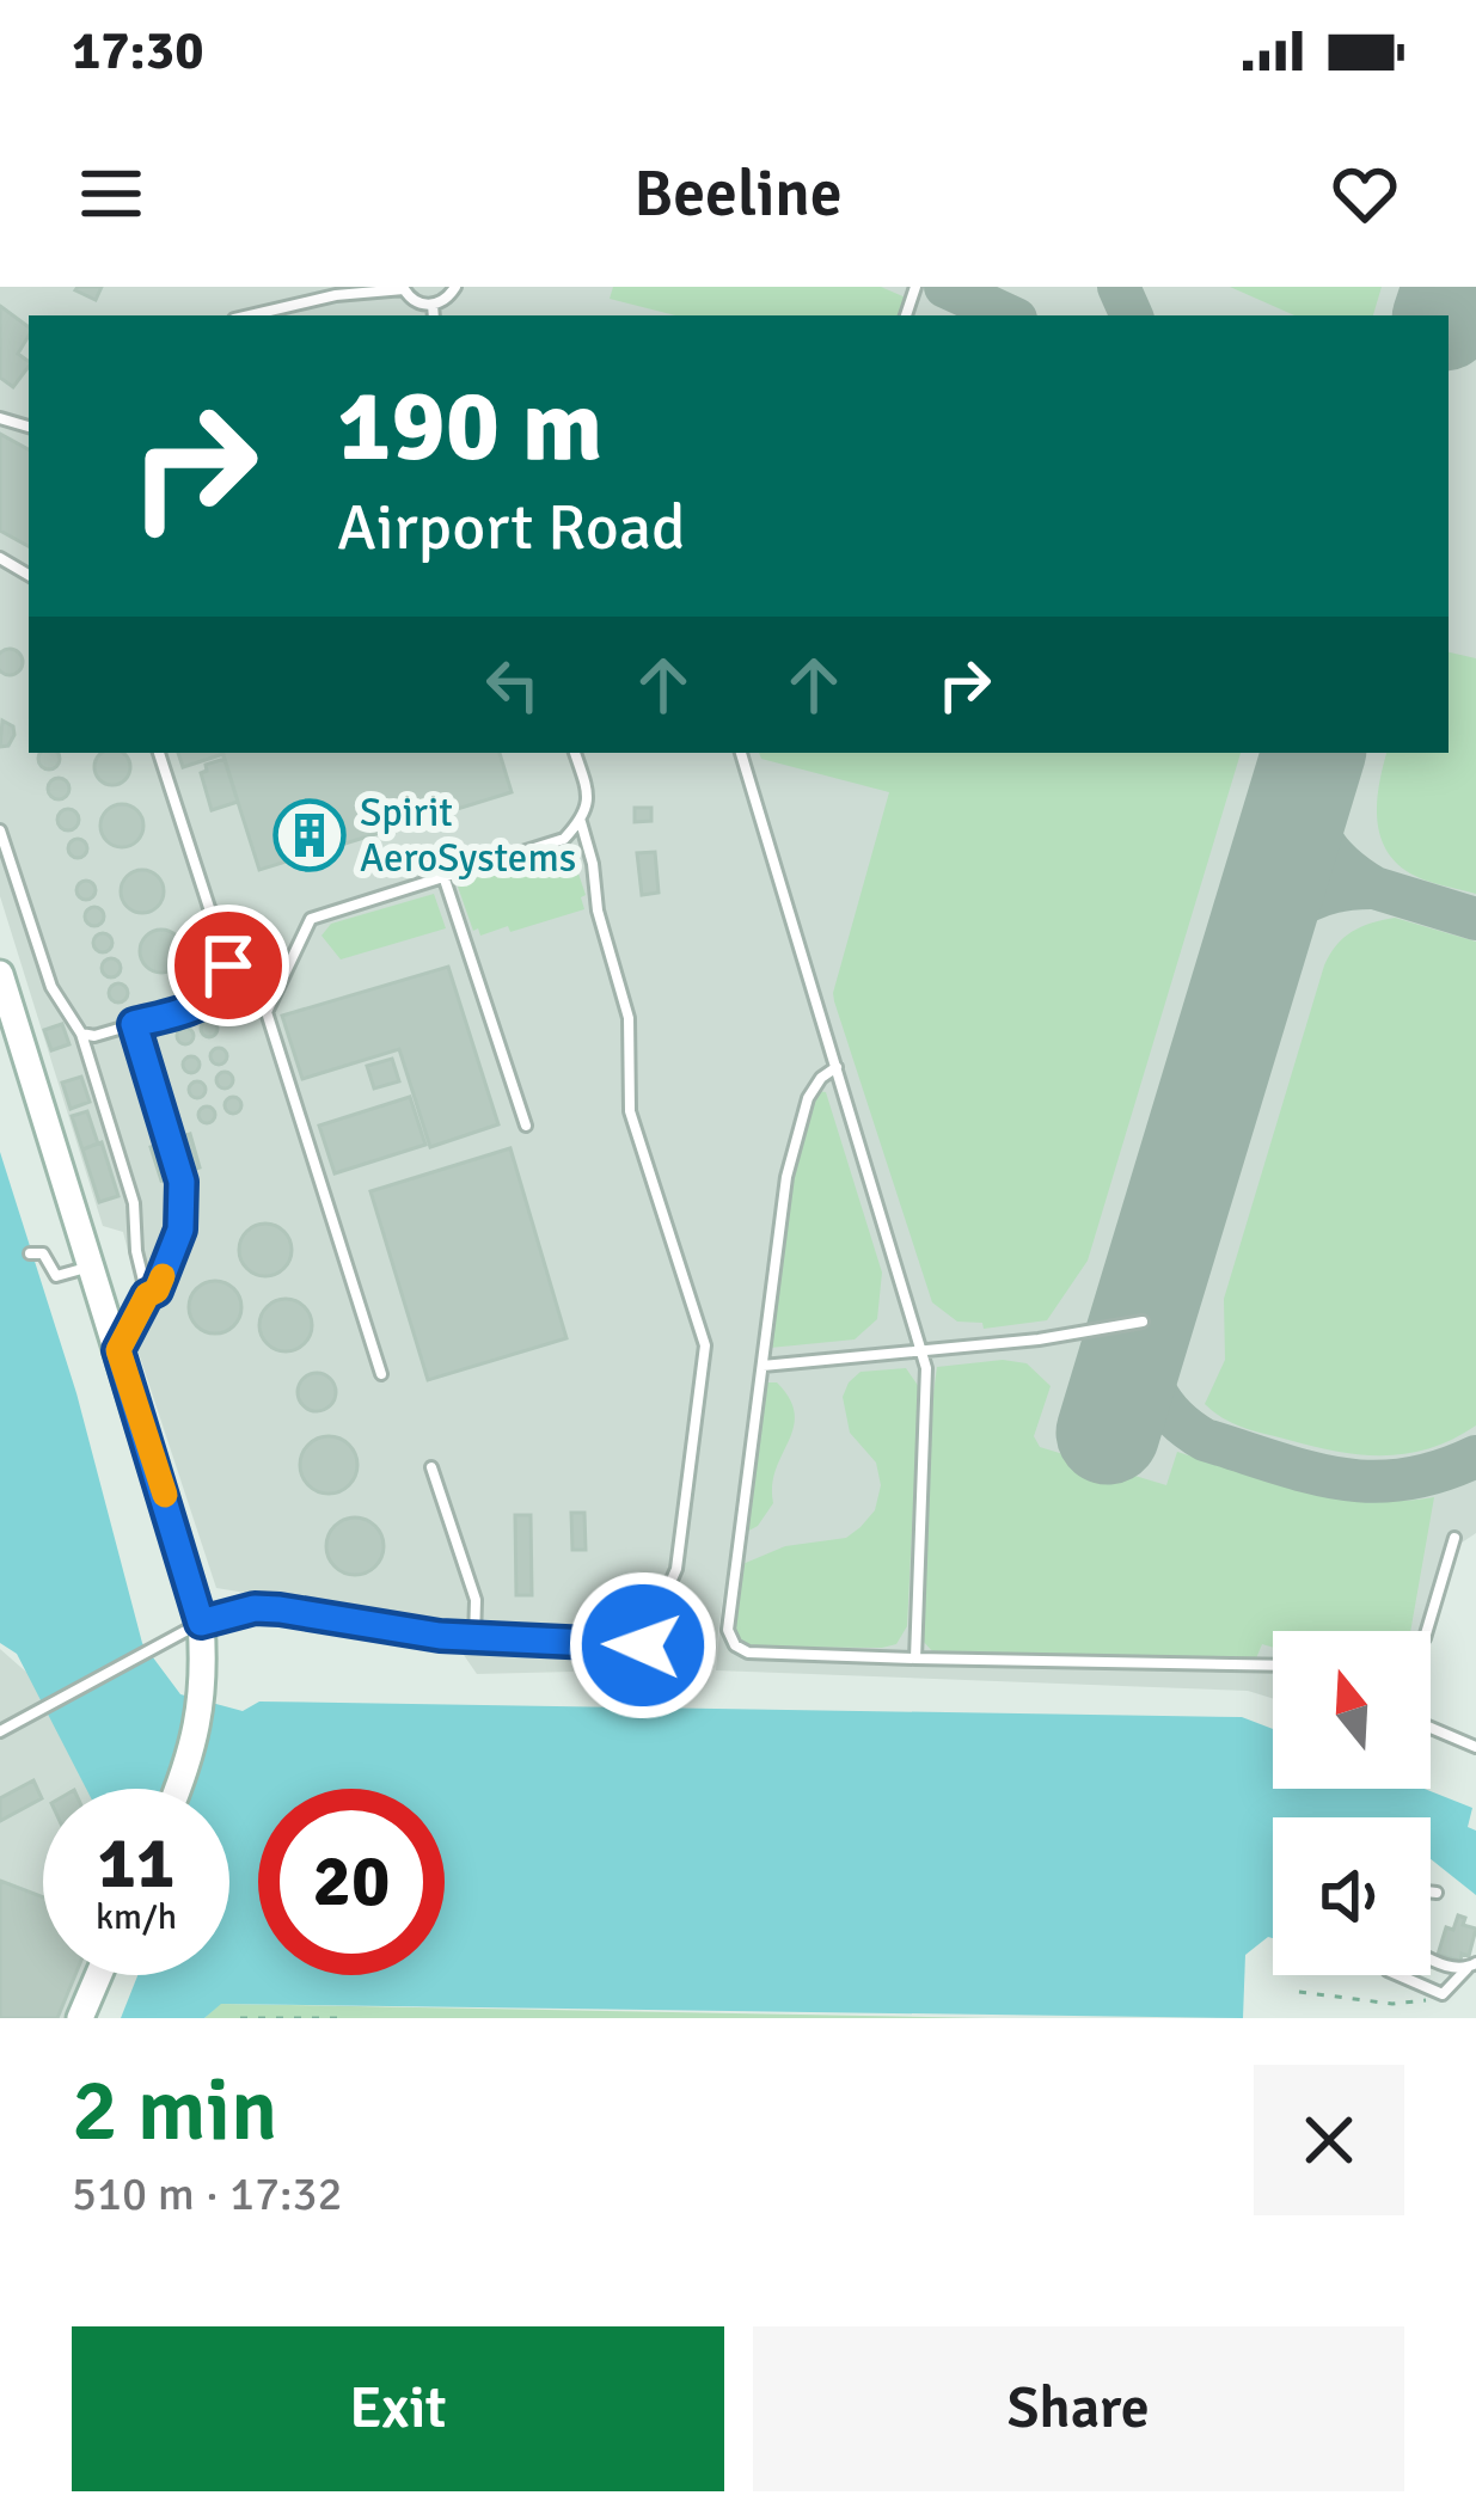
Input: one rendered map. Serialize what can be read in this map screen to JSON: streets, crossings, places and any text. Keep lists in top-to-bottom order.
{
  "places": {
    "building": ["Spirit AeroSystems"]
  },
  "north": "top",
  "page": {
    "status": "17:30",
    "header": "Beeline",
    "turn": ["190 m", "Airport Road"],
    "speed": "11 km/h",
    "limit": "20",
    "heading": ["2 min", "510 m · 17:32"],
    "buttons": ["Exit", "Share"]
  }
}
